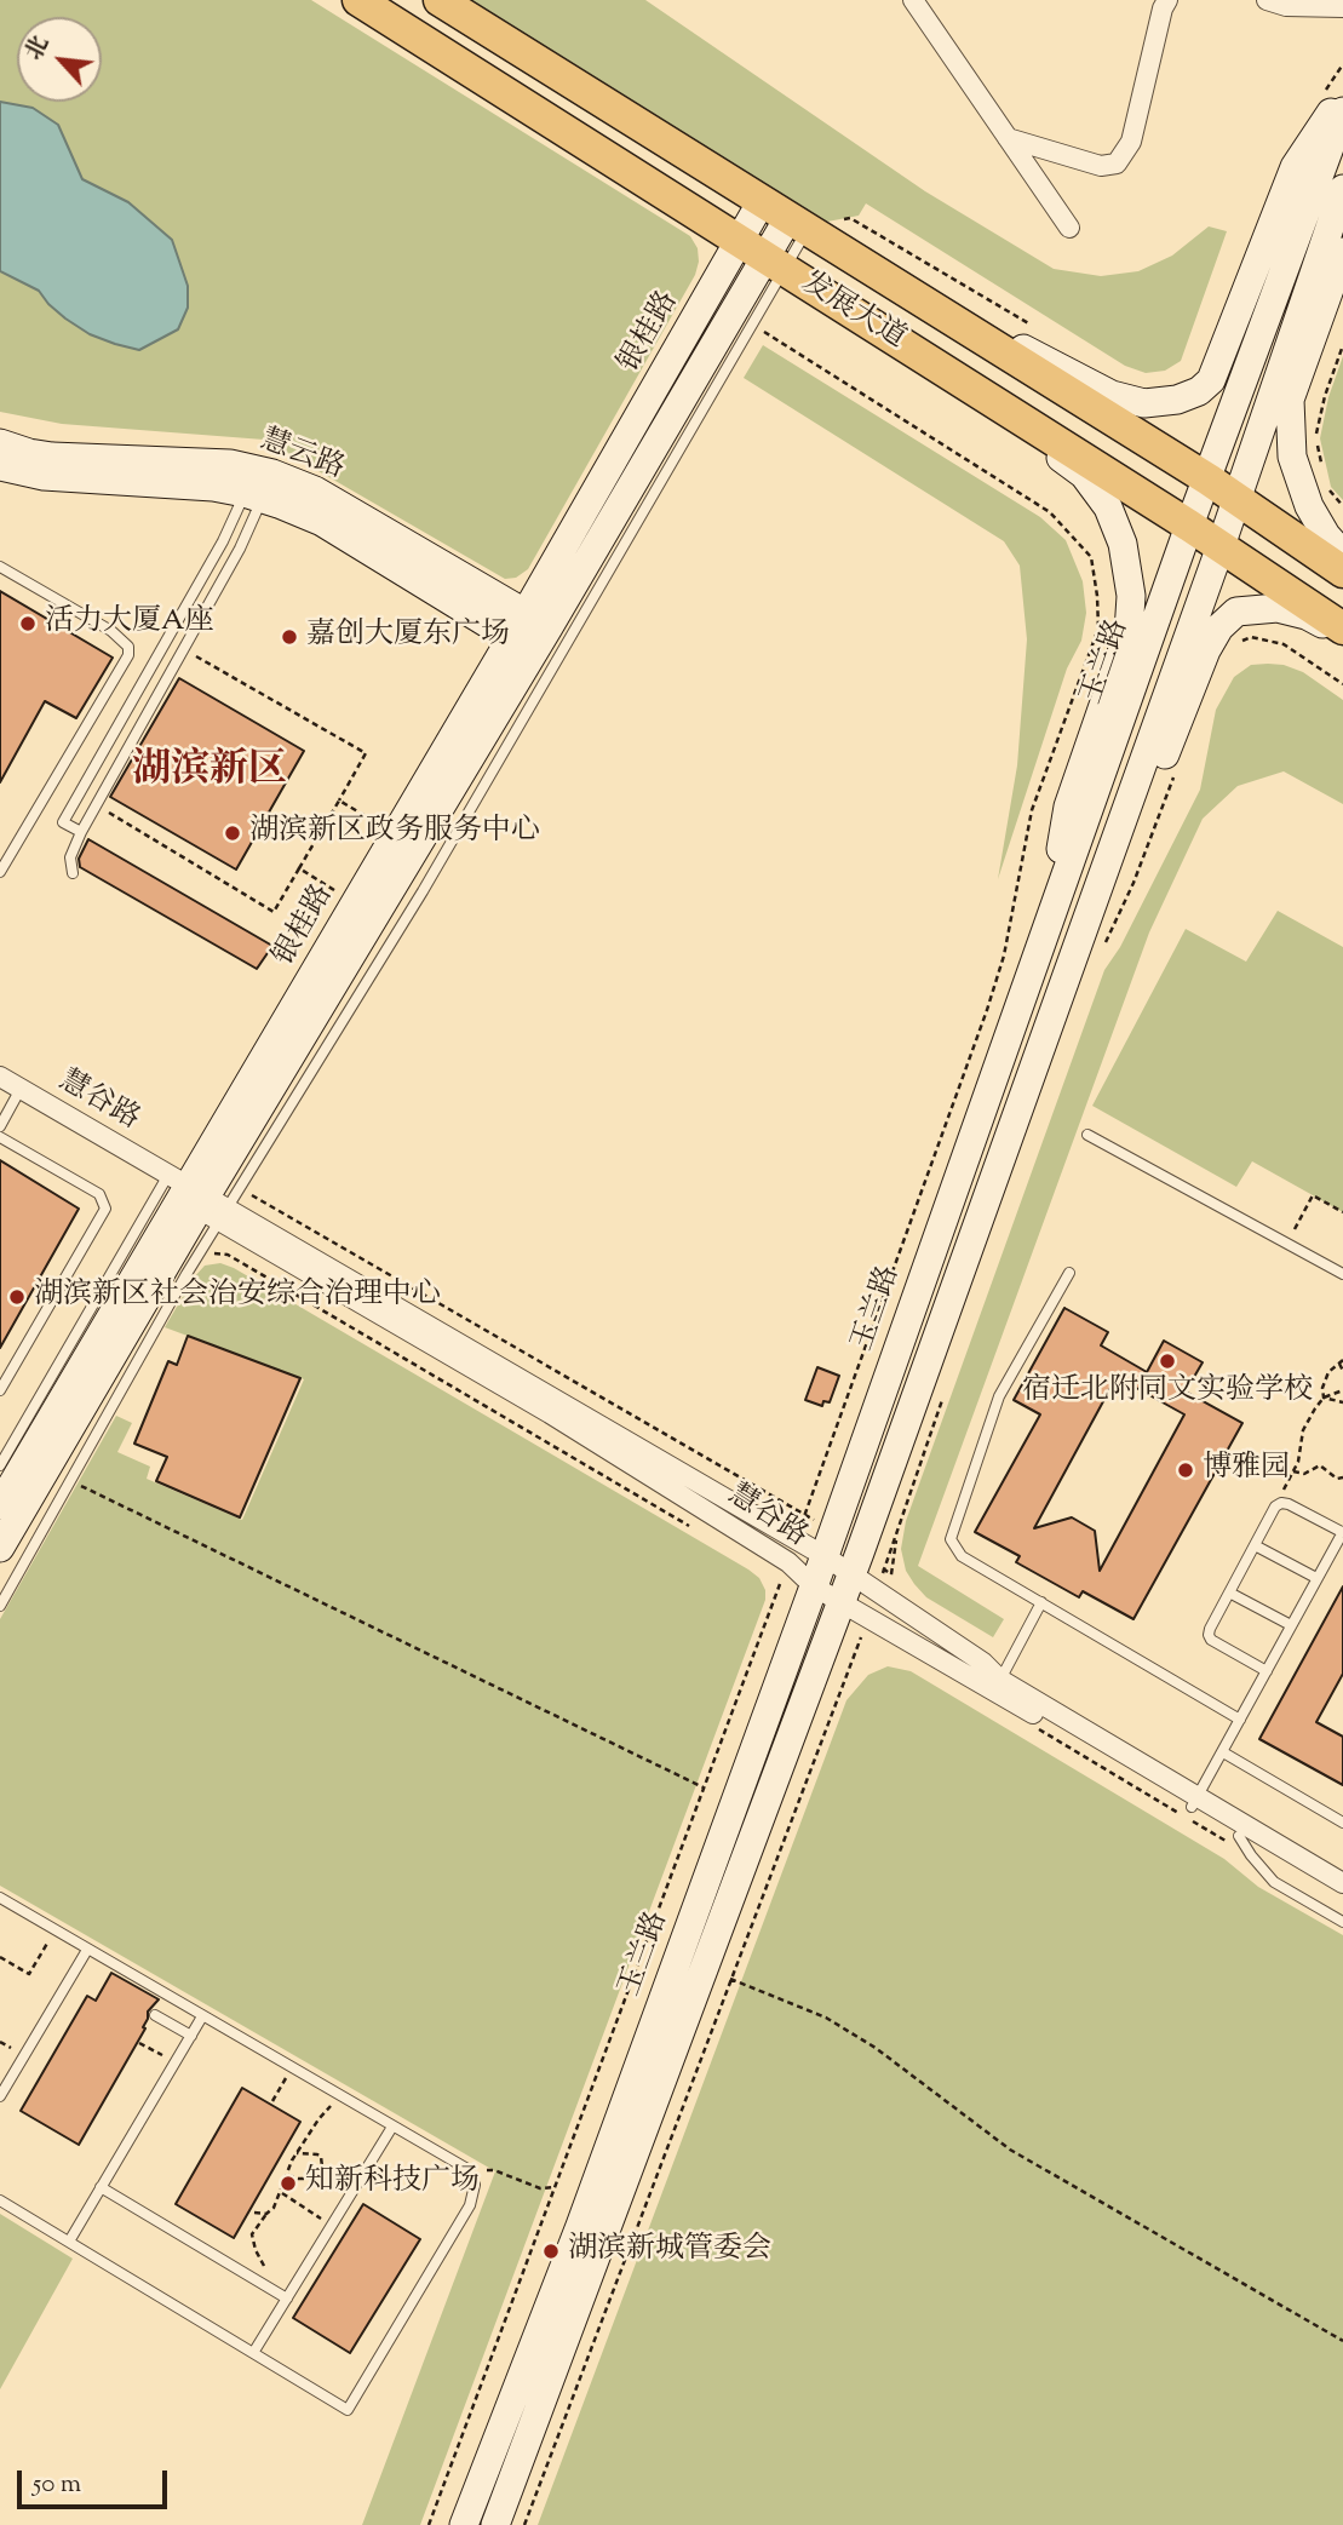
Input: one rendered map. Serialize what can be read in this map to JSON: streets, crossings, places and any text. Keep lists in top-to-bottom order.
{
  "streets": {
    "main road": ["发展大道"],
    "street": [
      "银桂路",
      "慧云路",
      "玉兰路",
      "慧谷路"
    ]
  },
  "crossings": [
    ["发展大道", "银桂路"],
    ["发展大道", "玉兰路"],
    ["银桂路", "慧云路"],
    ["银桂路", "慧谷路"],
    ["玉兰路", "慧谷路"]
  ],
  "districts": ["湖滨新区"],
  "places": [
    "活力大厦A座",
    "嘉创大厦东广场",
    "湖滨新区政务服务中心",
    "湖滨新区社会治安综合治理中心",
    "宿迁北附同文实验学校",
    "博雅园",
    "知新科技广场",
    "湖滨新城管委会"
  ],
  "scale_bar": "50 m",
  "north": "top left"
}
